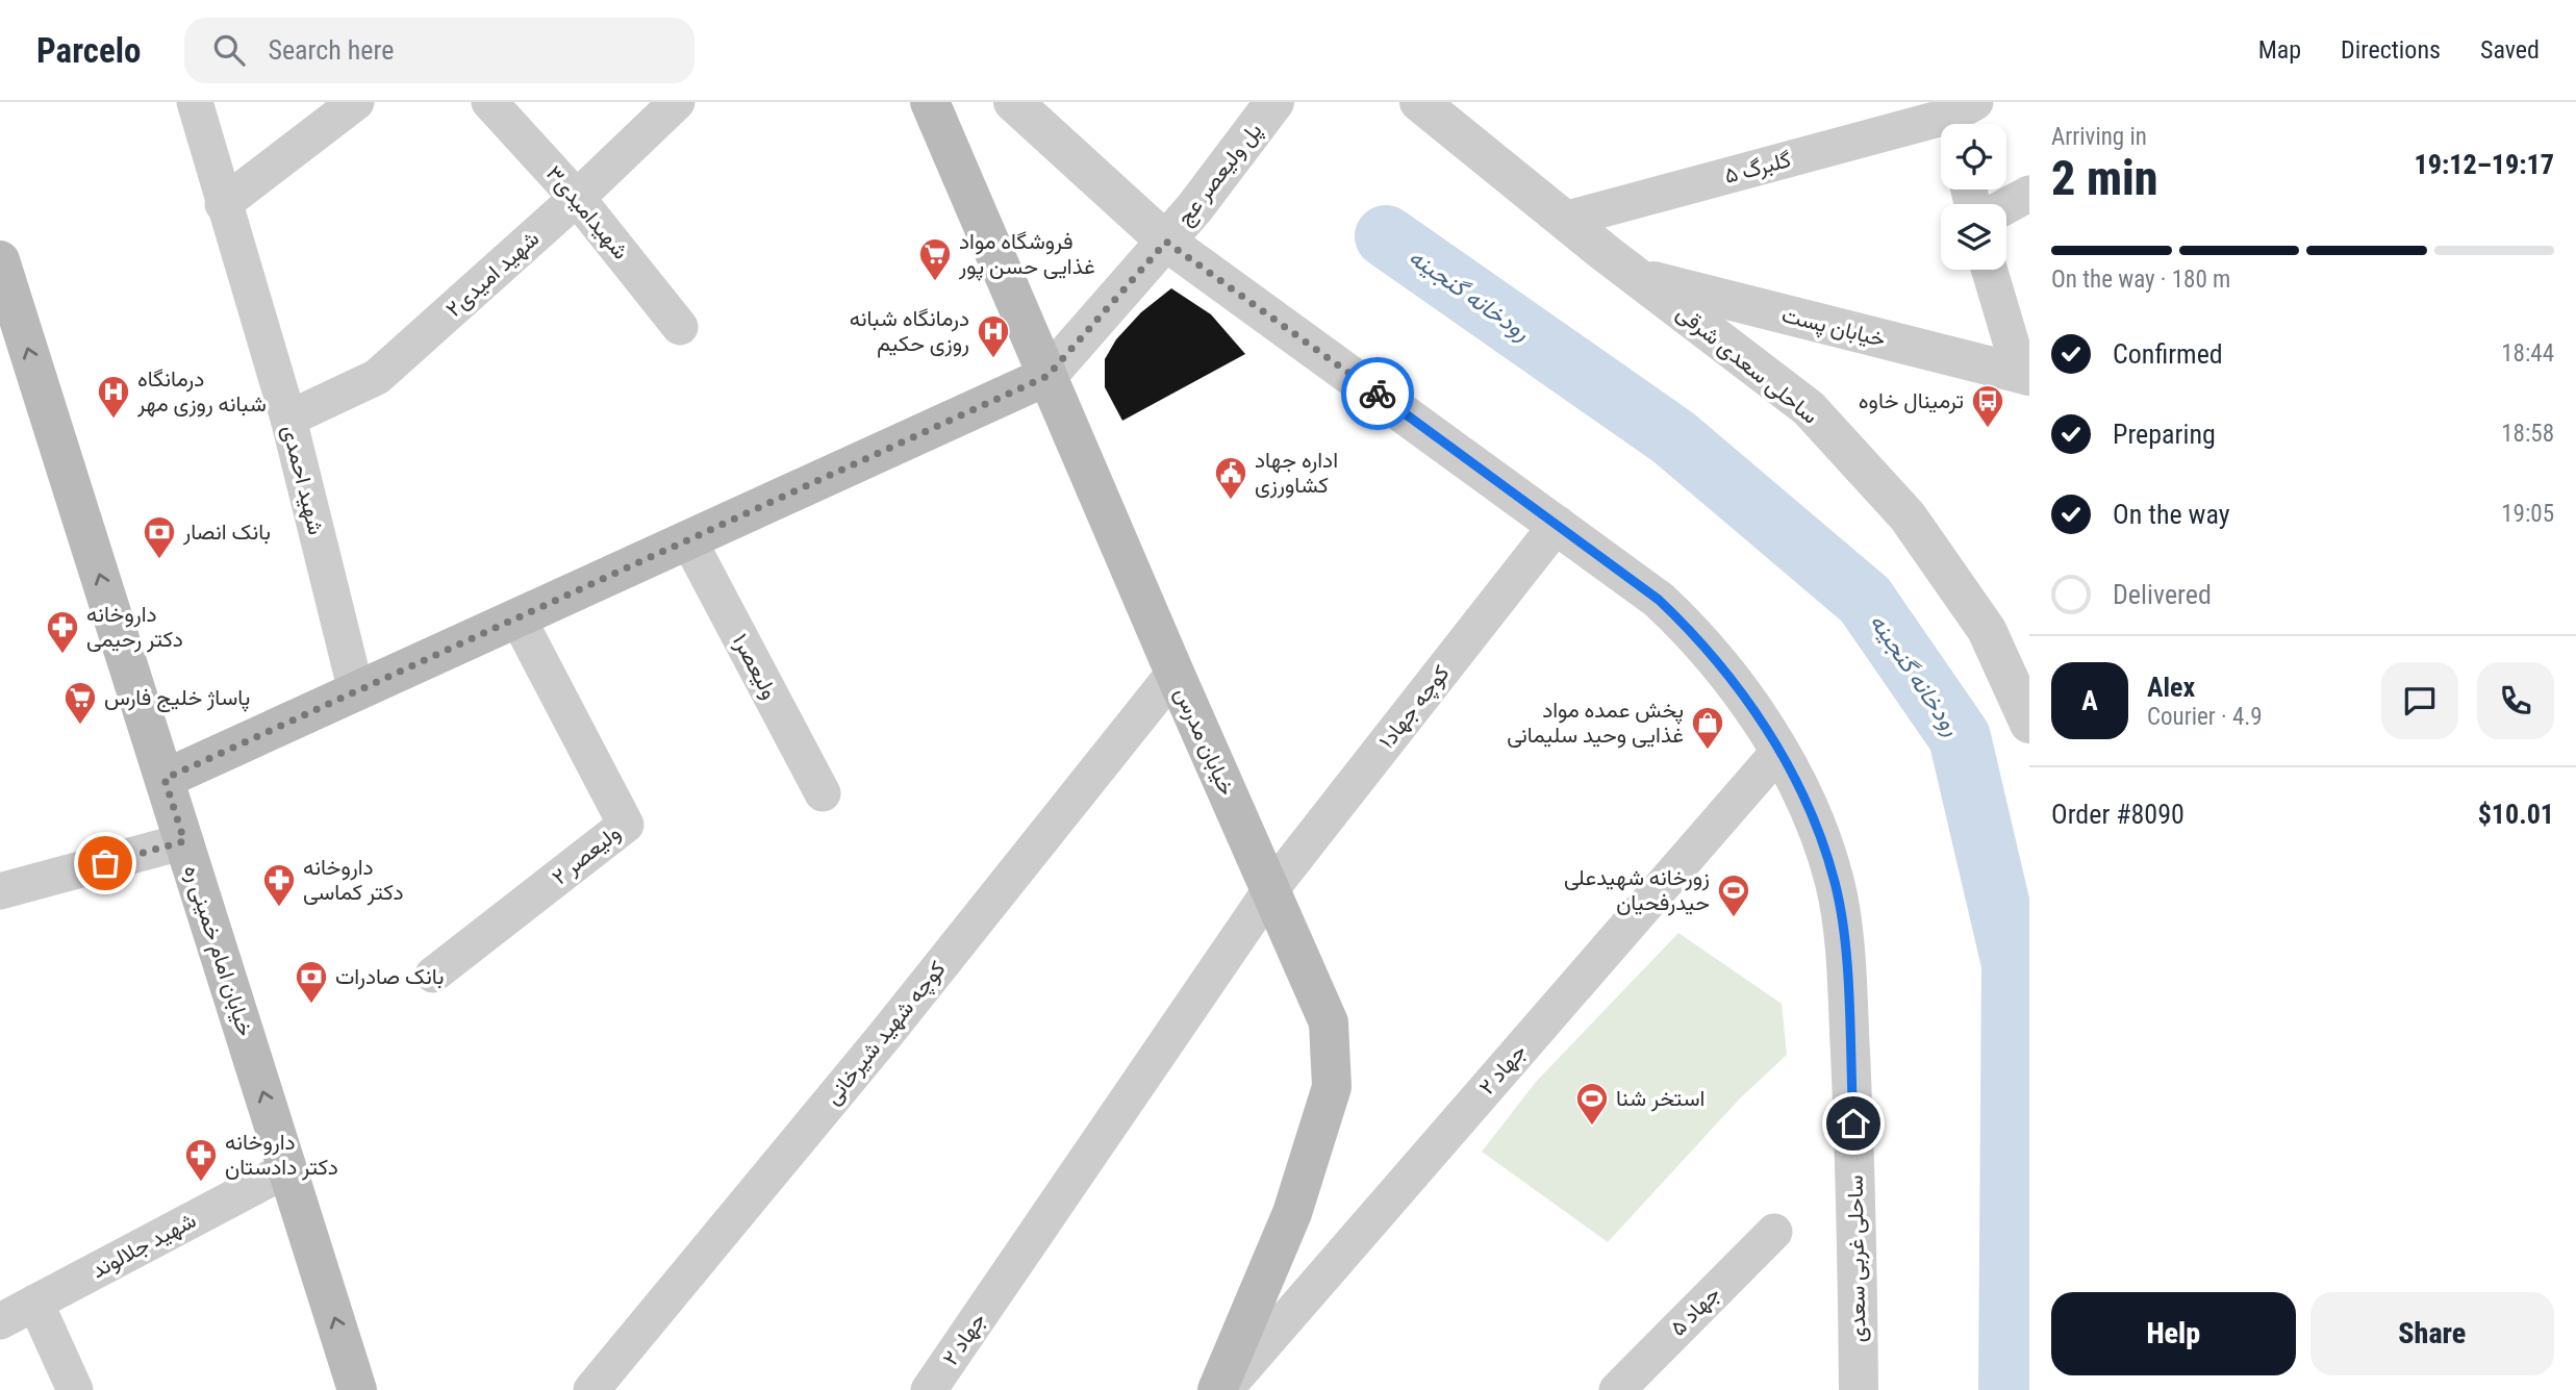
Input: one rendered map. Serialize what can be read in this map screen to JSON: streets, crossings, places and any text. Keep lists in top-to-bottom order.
{
  "streets": {
    "main road": ["خیابان مدرس", "خیابان امام خمینی ره"],
    "street": [
      "گلبرگ ۵",
      "پل ولیعصر عج",
      "شهیدامیدی۳",
      "شهید امیدی۲",
      "خیابان پست",
      "ساحلی سعدی شرقی",
      "شهید احمدی",
      "ولیعصر۱",
      "کوچه جهاد۱",
      "ولیعصر ۲",
      "کوچه شهید شیرخانی",
      "جهاد ۲",
      "شهید جلالوند",
      "ساحلی غربی سعدی",
      "جهاد ۵"
    ]
  },
  "crossings": [
    ["گلبرگ ۵", "ساحلی سعدی شرقی"],
    ["پل ولیعصر عج", "خیابان مدرس"],
    ["پل ولیعصر عج", "ساحلی غربی سعدی"],
    ["شهیدامیدی۳", "شهید امیدی۲"],
    ["شهید امیدی۲", "شهید احمدی"],
    ["خیابان پست", "ساحلی سعدی شرقی"],
    ["کوچه جهاد۱", "خیابان مدرس"],
    ["کوچه جهاد۱", "جهاد ۲"],
    ["کوچه جهاد۱", "ساحلی غربی سعدی"],
    ["خیابان مدرس", "کوچه شهید شیرخانی"],
    ["خیابان مدرس", "جهاد ۲"],
    ["خیابان امام خمینی ره", "شهید جلالوند"],
    ["جهاد ۲", "ساحلی غربی سعدی"]
  ],
  "one_way": ["خیابان امام خمینی ره"],
  "water": ["رودخانه گنجینه"],
  "places": {
    "supermarket": ["فروشگاه مواد غذایی حسن پور", "پاساژ خلیج فارس"],
    "hospital": ["درمانگاه شبانه روزی حکیم", "درمانگاه شبانه روزی مهر"],
    "bus stop": ["ترمینال خاوه"],
    "public building": ["اداره جهاد کشاورزی"],
    "bank": ["بانک انصار", "بانک صادرات"],
    "pharmacy": ["داروخانه دکتر رحیمی", "داروخانه دکتر کماسی", "داروخانه دکتر دادستان"],
    "shop": ["پخش عمده مواد غذایی وحید سلیمانی"],
    "sports": ["زورخانه شهیدعلی حیدرفحیان", "استخر شنا"]
  },
  "page": {
    "header": "Parcelo",
    "search": "Search here",
    "nav": ["Map", "Directions", "Saved"],
    "heading": ["2 min", "Arriving in", "19:12–19:17"],
    "panel": [
      "Alex",
      "Courier · 4.9",
      "Order #8090",
      "$10.01"
    ],
    "bar": "On the way · 180 m",
    "list": [
      ["Confirmed", "18:44"],
      ["Preparing", "18:58"],
      ["On the way", "19:05"],
      "Delivered"
    ],
    "round": "A",
    "buttons": ["Help", "Share"]
  }
}
